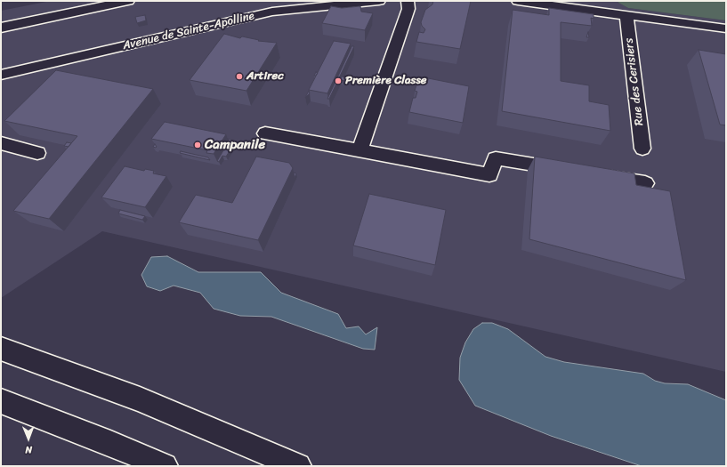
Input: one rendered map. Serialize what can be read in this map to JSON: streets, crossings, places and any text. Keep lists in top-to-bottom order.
{
  "streets": {
    "street": ["Avenue de Sainte-Apolline", "Rue des Cerisiers"]
  },
  "places": ["Artirec", "Première Classe", "Campanile"],
  "north": "bottom"
}
